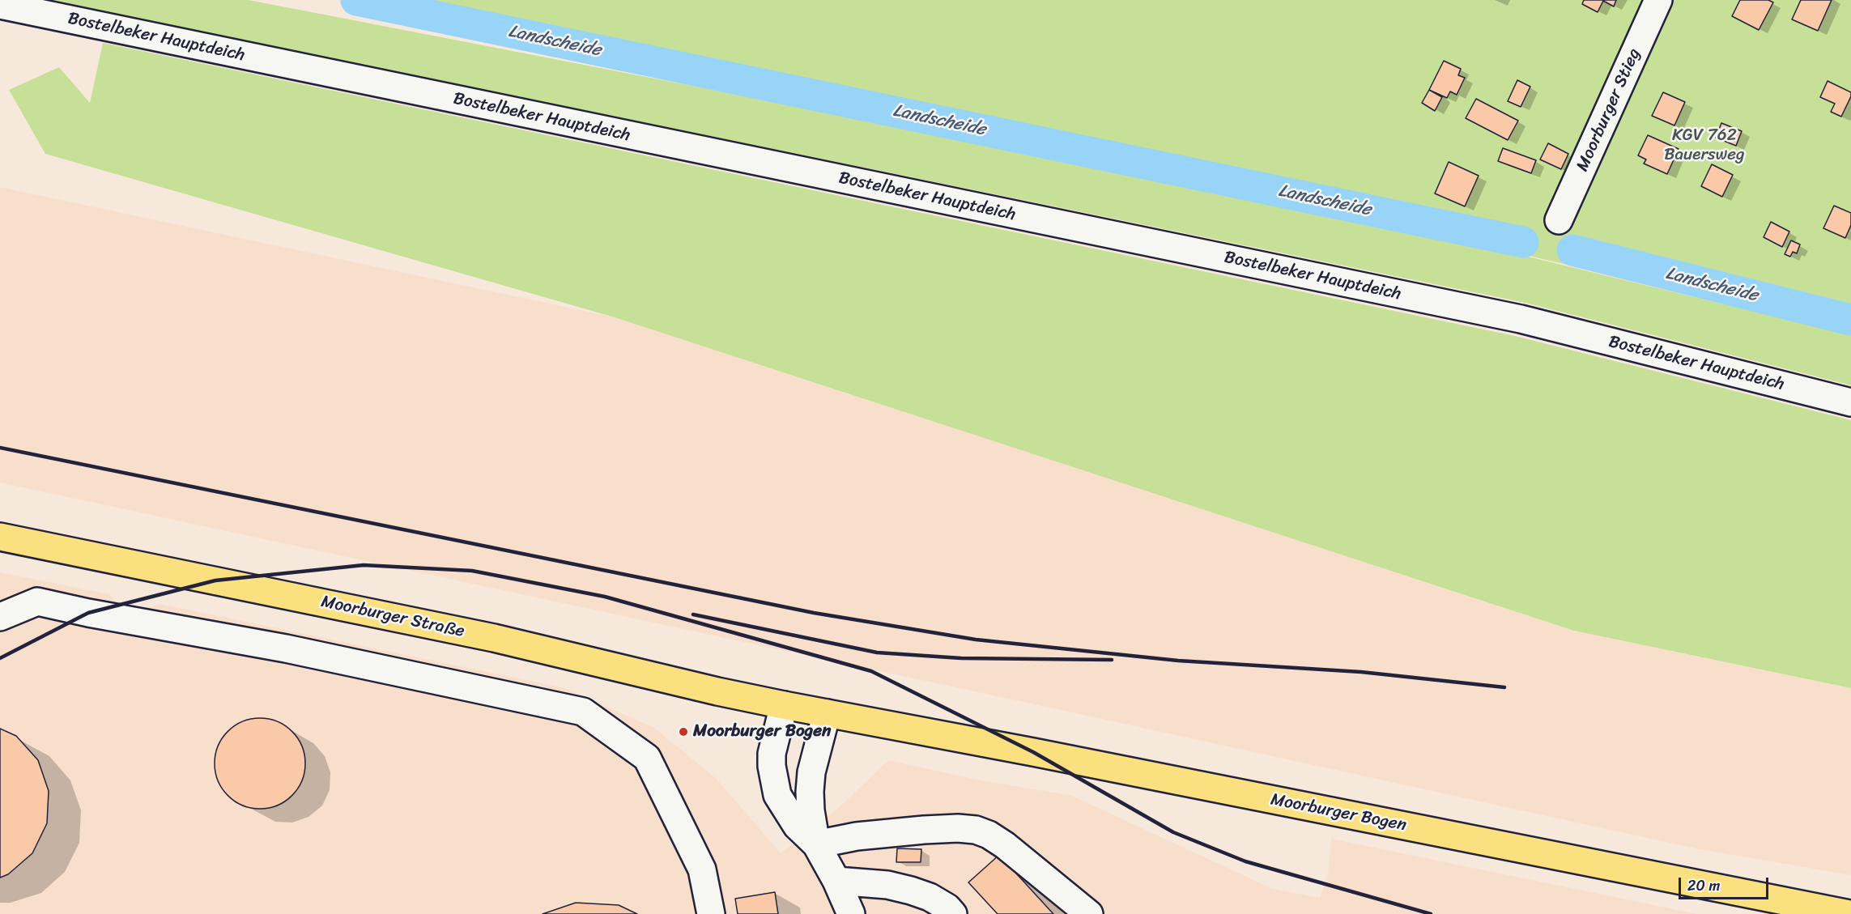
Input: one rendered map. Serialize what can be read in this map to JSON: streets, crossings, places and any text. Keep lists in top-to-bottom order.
{
  "streets": {
    "main road": ["Moorburger Straße", "Moorburger Bogen"],
    "street": ["Bostelbeker Hauptdeich", "Moorburger Stieg"]
  },
  "crossings": [
    ["Moorburger Straße", "Moorburger Bogen"]
  ],
  "water": ["Landscheide"],
  "parks": ["KGV 762 Bauersweg"],
  "places": ["Moorburger Bogen"],
  "scale_bar": "20 m"
}
